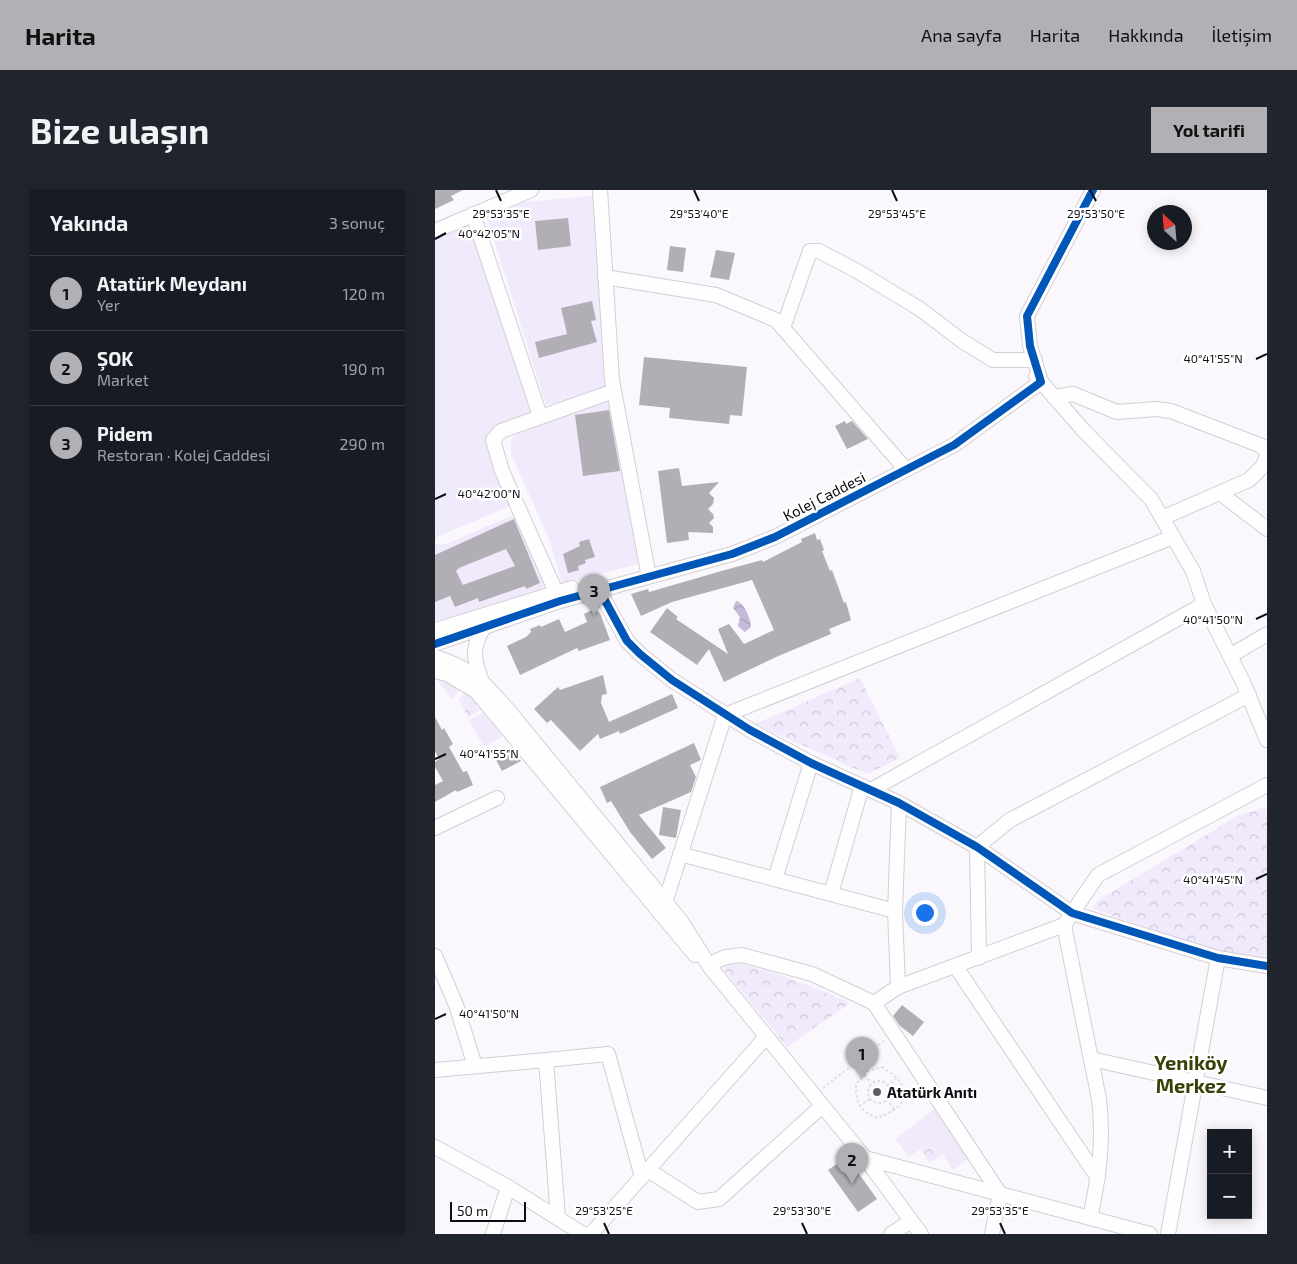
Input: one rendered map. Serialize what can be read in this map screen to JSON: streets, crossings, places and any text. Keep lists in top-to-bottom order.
{
  "streets": {
    "street": ["Kolej Caddesi"]
  },
  "districts": ["Yeniköy Merkez"],
  "places": ["Atatürk Anıtı"],
  "scale_bar": "50 m",
  "north": "top left",
  "page": {
    "header": "Harita",
    "nav": [
      "Ana sayfa",
      "Harita",
      "Hakkında",
      "İletişim"
    ],
    "buttons": "Yol tarifi",
    "title": "Bize ulaşın",
    "heading": ["Yakında", "3 sonuç"],
    "list": [
      {
        "mark": "1",
        "name": "Atatürk Meydanı",
        "note": "Yer",
        "value": "120 m"
      },
      {
        "mark": "2",
        "name": "ŞOK",
        "note": "Market",
        "value": "190 m"
      },
      {
        "mark": "3",
        "name": "Pidem",
        "note": "Restoran · Kolej Caddesi",
        "value": "290 m"
      }
    ],
    "pins": ["3", "1", "2"],
    "map_buttons": ["+", "−"],
    "scale": "50 m"
  },
  "coordinates": [
    "29°53'35\"E",
    "29°53'40\"E",
    "29°53'45\"E",
    "29°53'50\"E",
    "40°42'05\"N",
    "40°41'55\"N",
    "40°42'00\"N",
    "40°41'50\"N",
    "40°41'45\"N",
    "29°53'25\"E",
    "29°53'30\"E"
  ]
}
